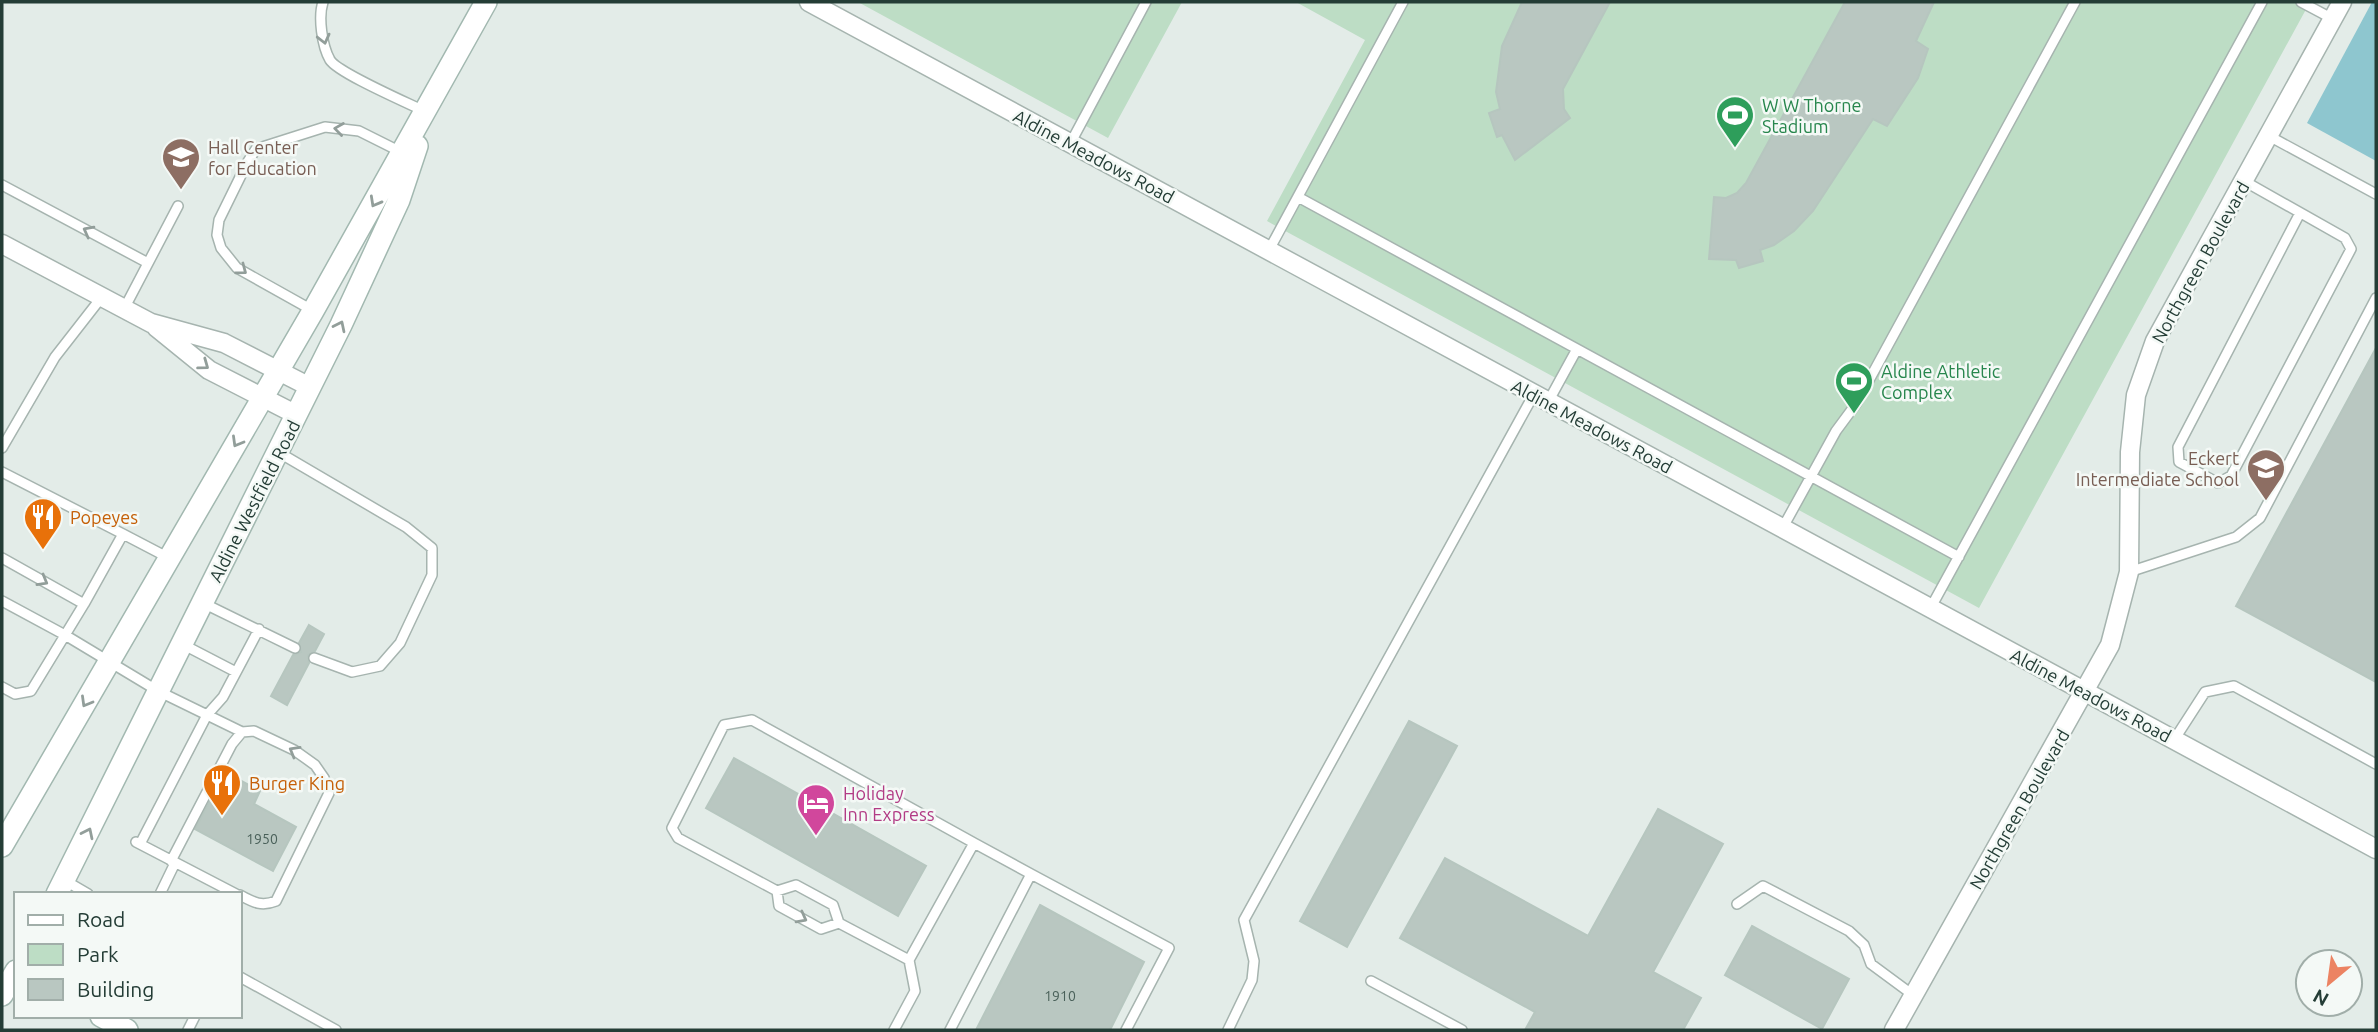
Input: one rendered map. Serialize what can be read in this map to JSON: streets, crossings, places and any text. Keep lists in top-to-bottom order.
{
  "streets": {
    "main road": ["Aldine Westfield Road"],
    "street": ["Aldine Meadows Road", "Northgreen Boulevard"]
  },
  "crossings": [
    ["Aldine Meadows Road", "Northgreen Boulevard"]
  ],
  "places": {
    "sports": ["W W Thorne Stadium", "Aldine Athletic Complex"],
    "school or university": ["Hall Center for Education", "Eckert Intermediate School"],
    "restaurant": ["Popeyes", "Burger King"],
    "hotel": ["Holiday Inn Express"]
  },
  "house_numbers": ["1950", "1910"],
  "legend": ["Road", "Park", "Building"],
  "north": "bottom left"
}
